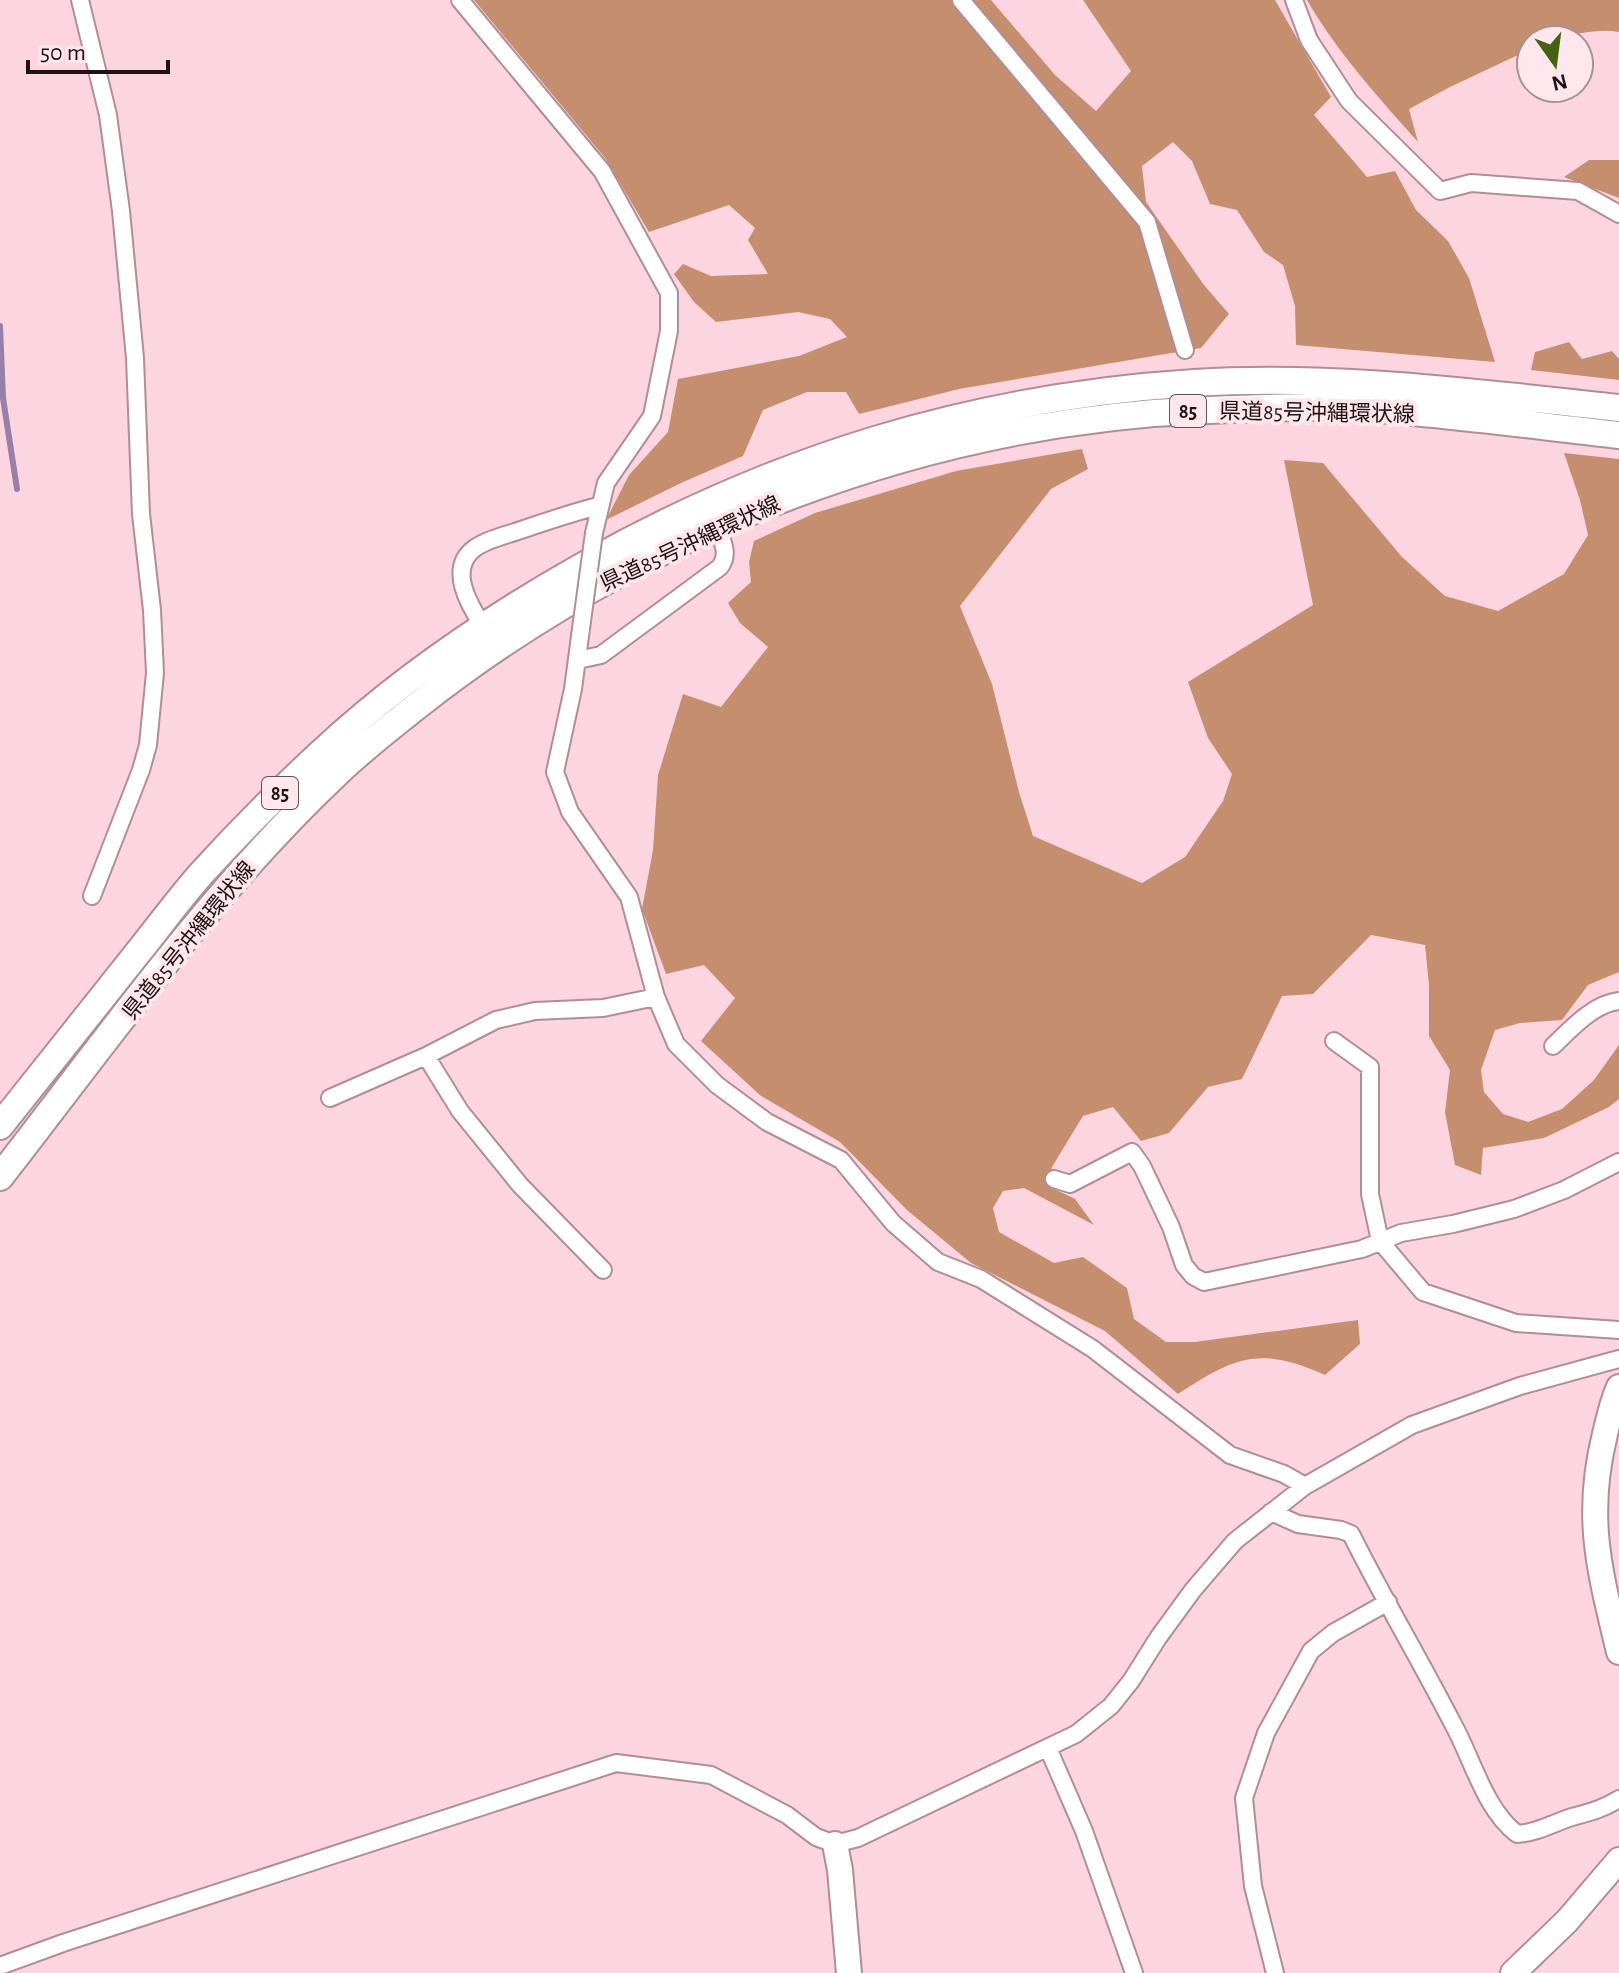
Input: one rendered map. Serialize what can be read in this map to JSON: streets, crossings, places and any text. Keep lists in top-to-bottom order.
{
  "streets": {
    "main road": ["85", "県道85号沖縄環状線"]
  },
  "scale_bar": "50 m",
  "north": "bottom"
}
